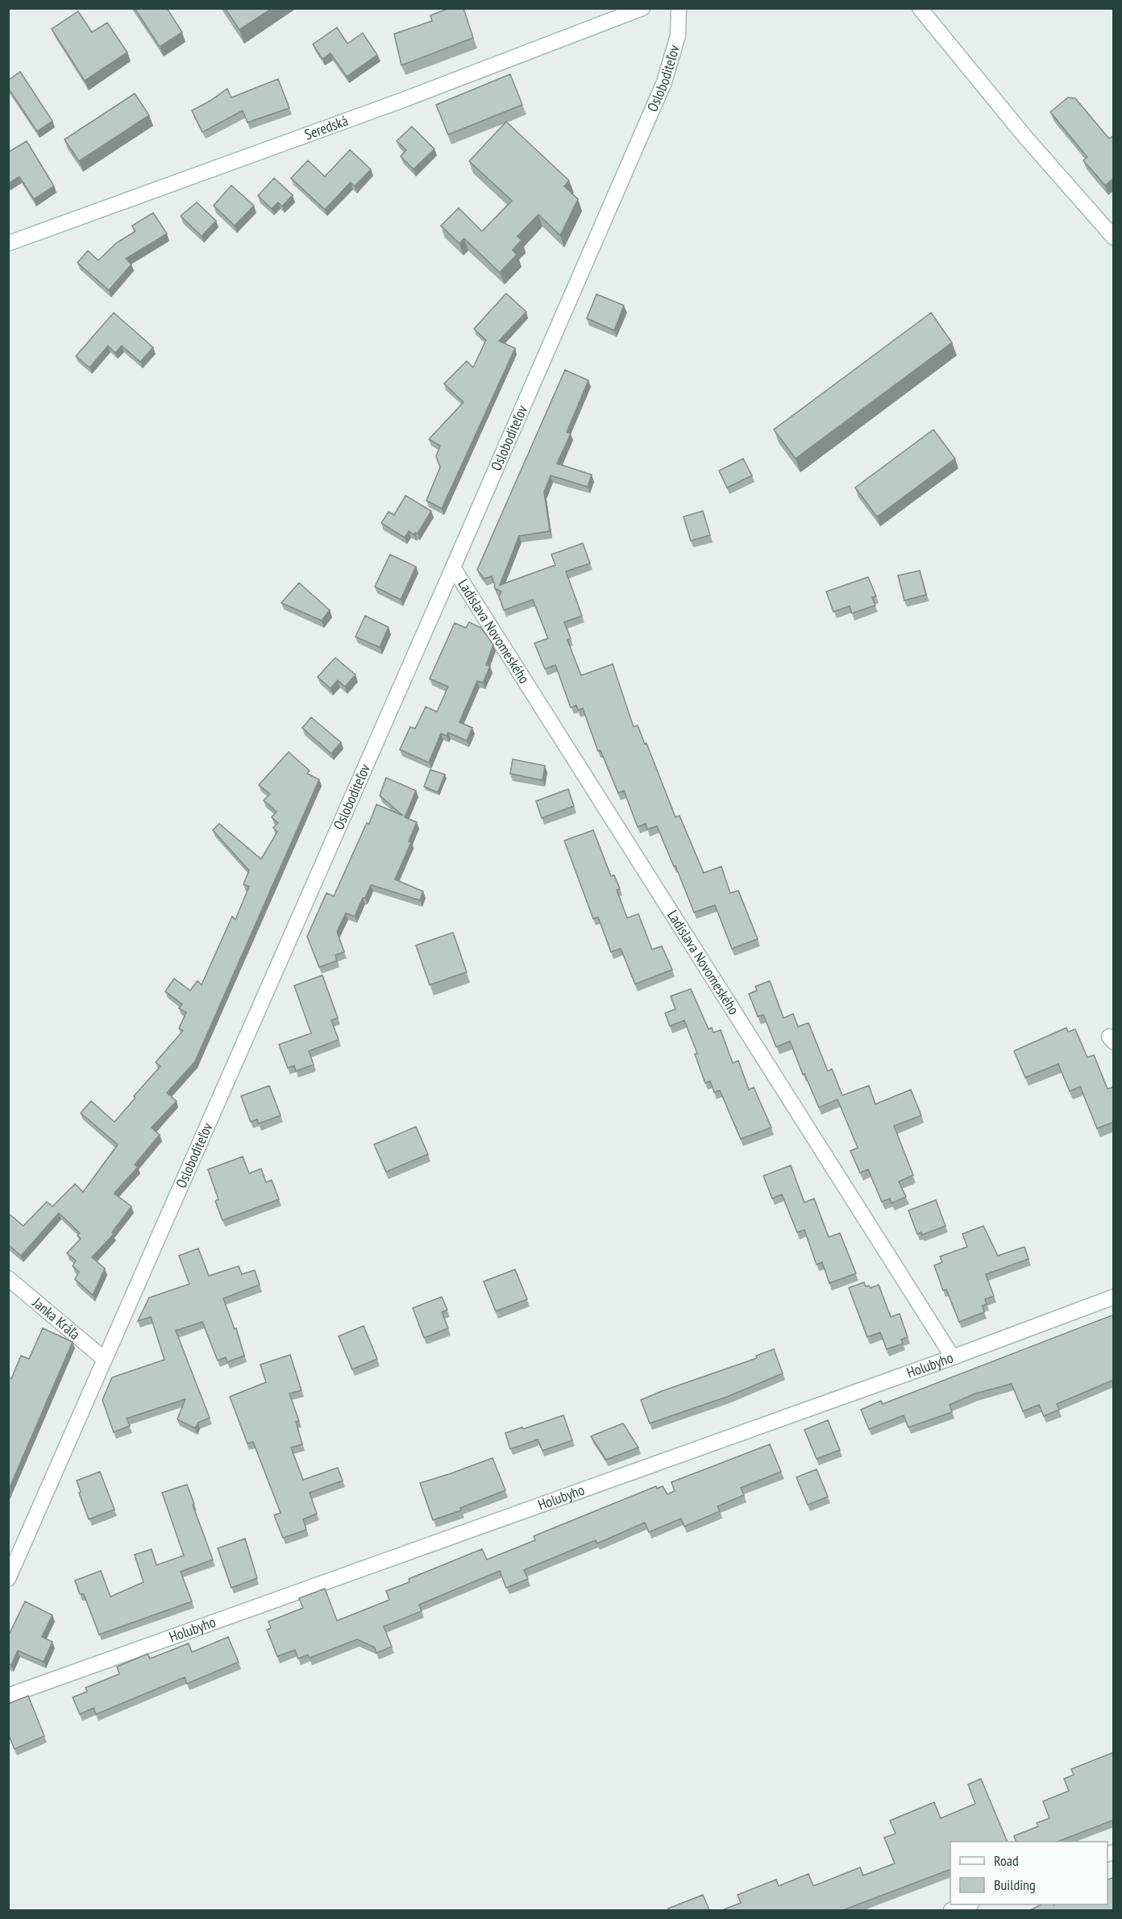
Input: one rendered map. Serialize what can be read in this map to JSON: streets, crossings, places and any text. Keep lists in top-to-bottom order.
{
  "streets": {
    "street": [
      "Osloboditeľov",
      "Seredská",
      "Ladislava Novomeského",
      "Janka Kráľa",
      "Holubyho"
    ]
  },
  "crossings": [
    ["Osloboditeľov", "Ladislava Novomeského"],
    ["Osloboditeľov", "Janka Kráľa"],
    ["Ladislava Novomeského", "Holubyho"]
  ],
  "legend": ["Road", "Building"]
}
